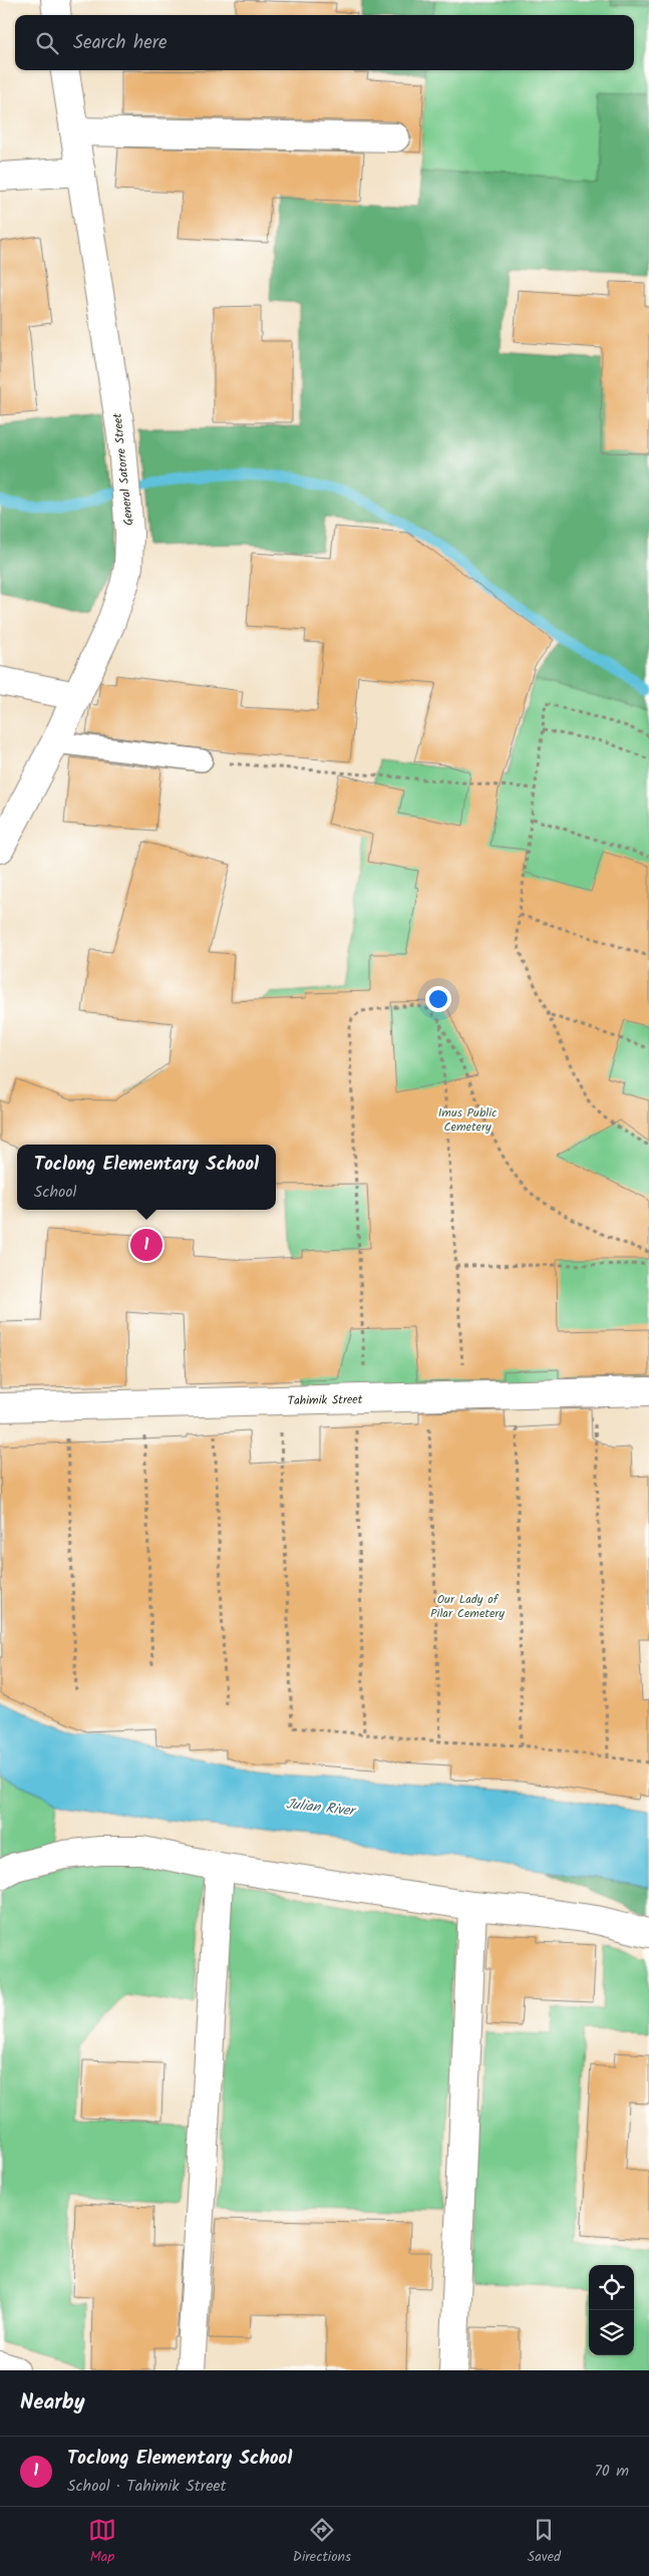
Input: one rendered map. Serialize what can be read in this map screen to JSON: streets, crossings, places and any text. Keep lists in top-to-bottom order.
{
  "streets": {
    "street": ["General Satorre Street", "Tahimik Street"]
  },
  "water": ["Julian River"],
  "parks": ["Imus Public Cemetery", "Our Lady of Pilar Cemetery"],
  "page": {
    "search": "Search here",
    "popup": ["Toclong Elementary School", "School"],
    "pins": "1",
    "heading": "Nearby",
    "list": [
      {
        "mark": "1",
        "name": "Toclong Elementary School",
        "note": "School · Tahimik Street",
        "value": "70 m"
      }
    ],
    "nav": ["Map", "Directions", "Saved"]
  }
}
